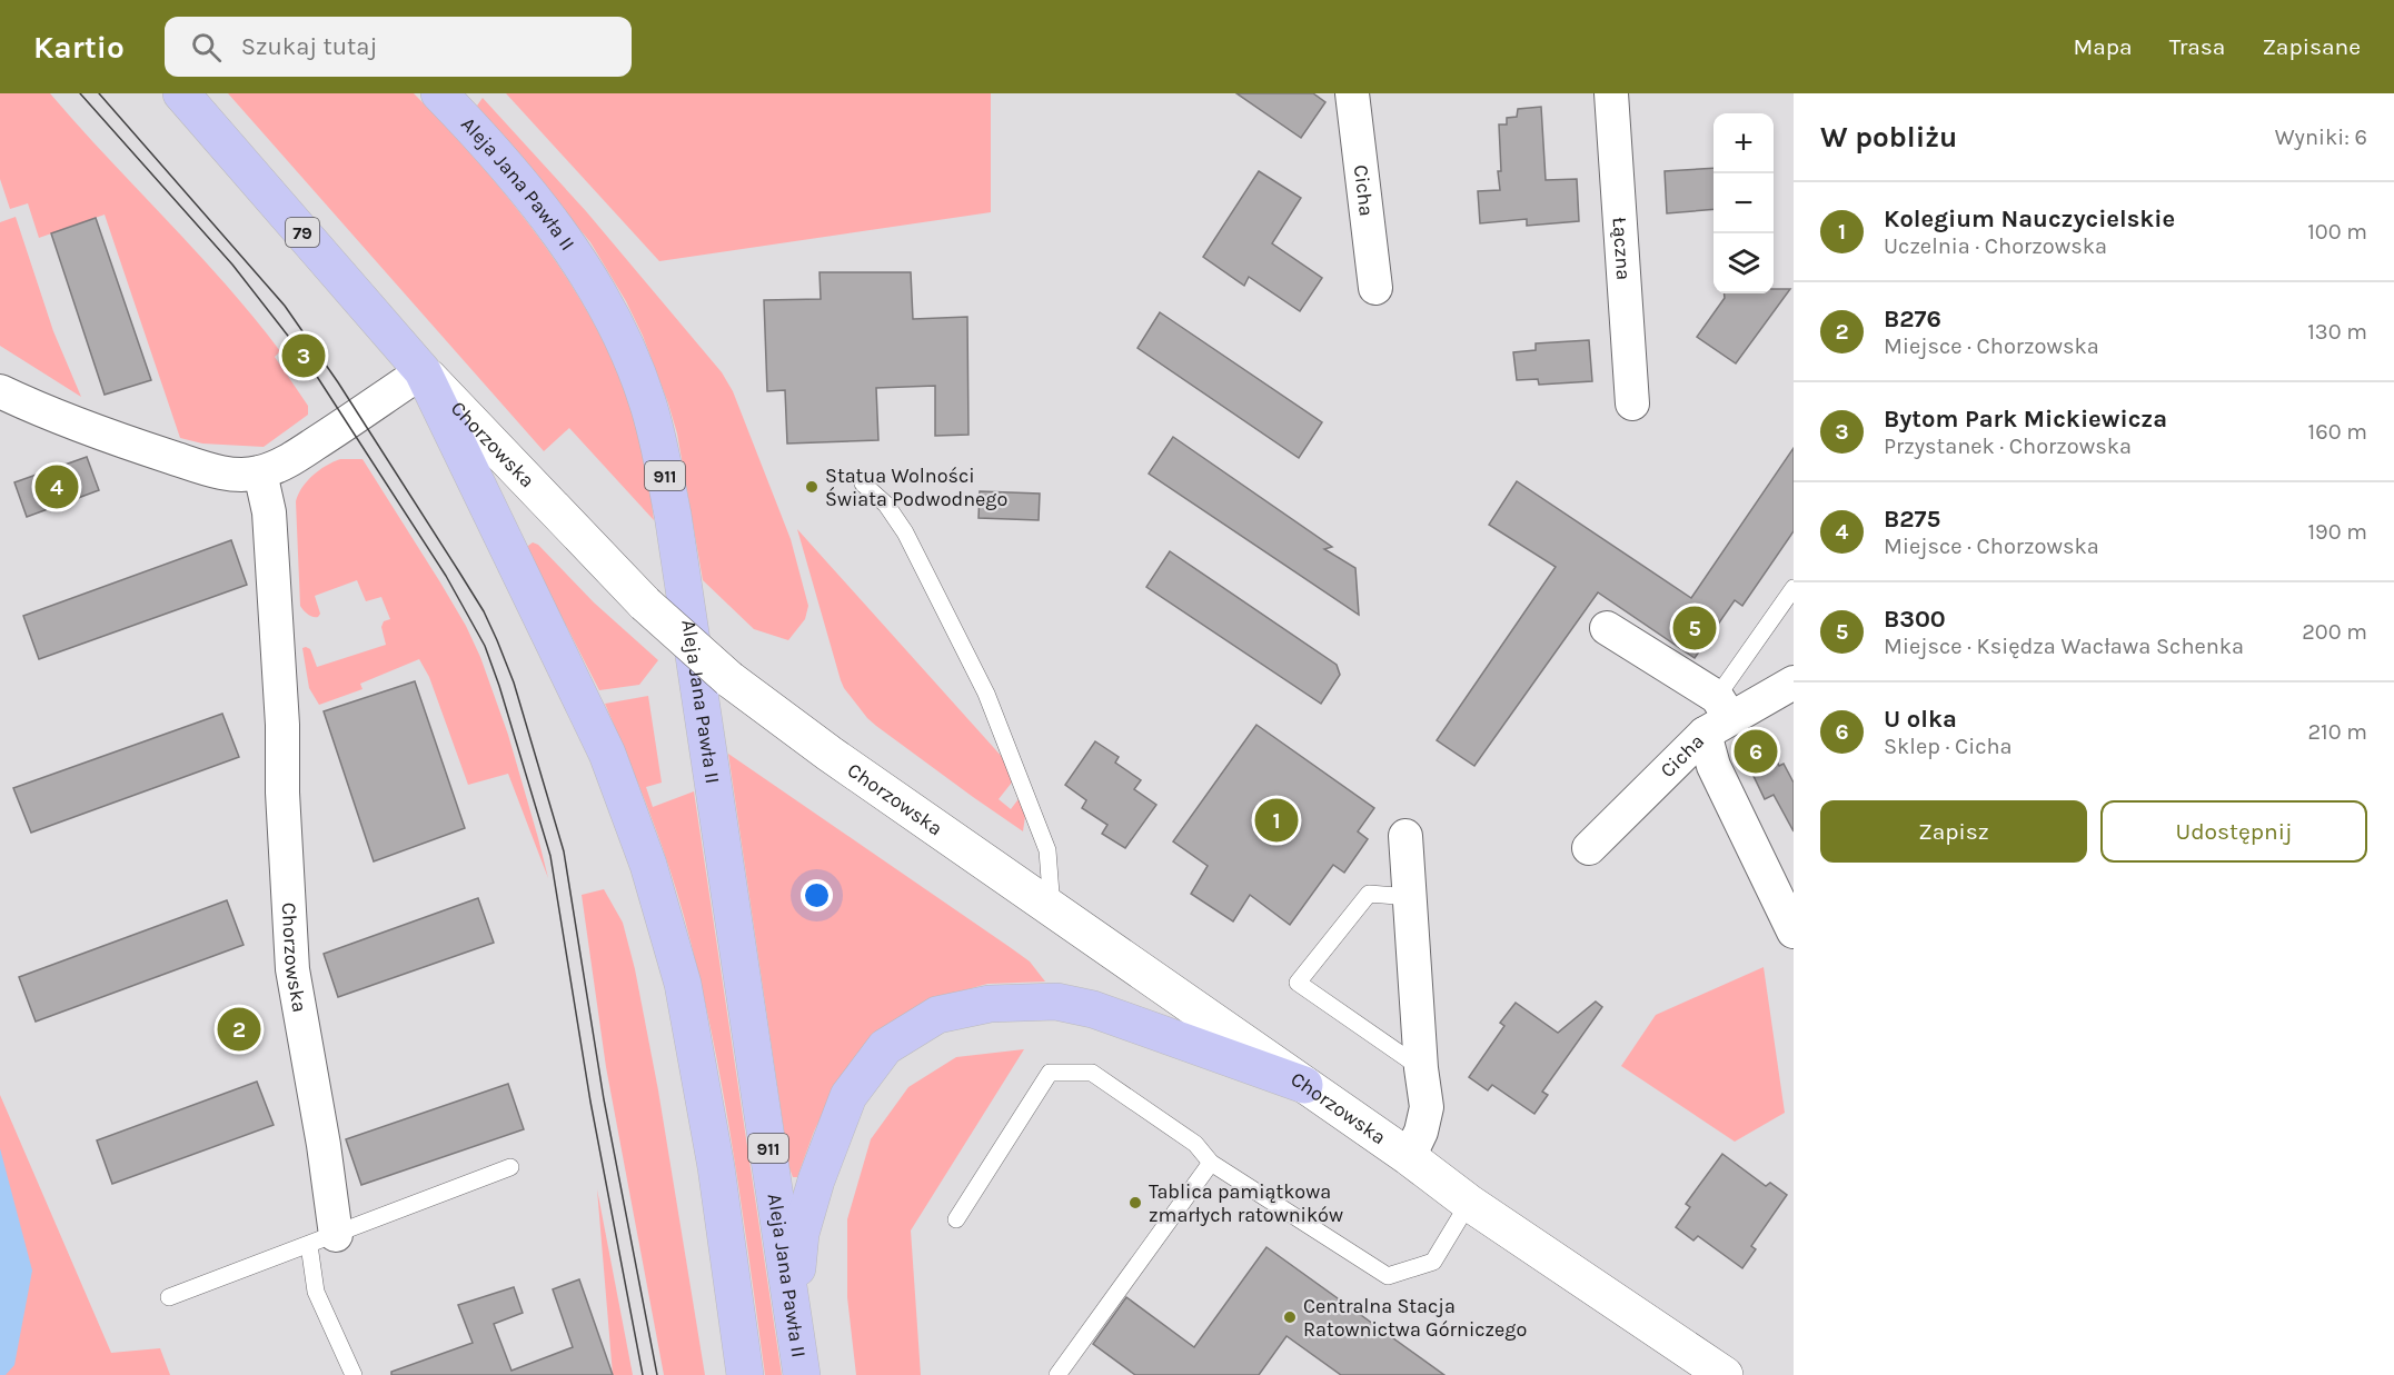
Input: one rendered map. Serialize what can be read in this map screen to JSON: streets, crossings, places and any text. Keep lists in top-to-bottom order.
{
  "streets": {
    "main road": [
      "Aleja Jana Pawła II",
      "79",
      "Chorzowska",
      "911"
    ],
    "street": ["Cicha", "Łączna"]
  },
  "places": ["Statua Wolności Świata Podwodnego", "Tablica pamiątkowa zmarłych ratowników", "Centralna Stacja Ratownictwa Górniczego"],
  "page": {
    "header": "Kartio",
    "search": "Szukaj tutaj",
    "nav": ["Mapa", "Trasa", "Zapisane"],
    "heading": ["W pobliżu", "Wyniki: 6"],
    "map_buttons": ["+", "−"],
    "list": [
      {
        "mark": "1",
        "name": "Kolegium Nauczycielskie",
        "note": "Uczelnia · Chorzowska",
        "value": "100 m"
      },
      {
        "mark": "2",
        "name": "B276",
        "note": "Miejsce · Chorzowska",
        "value": "130 m"
      },
      {
        "mark": "3",
        "name": "Bytom Park Mickiewicza",
        "note": "Przystanek · Chorzowska",
        "value": "160 m"
      },
      {
        "mark": "4",
        "name": "B275",
        "note": "Miejsce · Chorzowska",
        "value": "190 m"
      },
      {
        "mark": "5",
        "name": "B300",
        "note": "Miejsce · Księdza Wacława Schenka",
        "value": "200 m"
      },
      {
        "mark": "6",
        "name": "U olka",
        "note": "Sklep · Cicha",
        "value": "210 m"
      }
    ],
    "pins": [
      "3",
      "4",
      "5",
      "6",
      "1",
      "2"
    ],
    "buttons": ["Zapisz", "Udostępnij"]
  }
}
